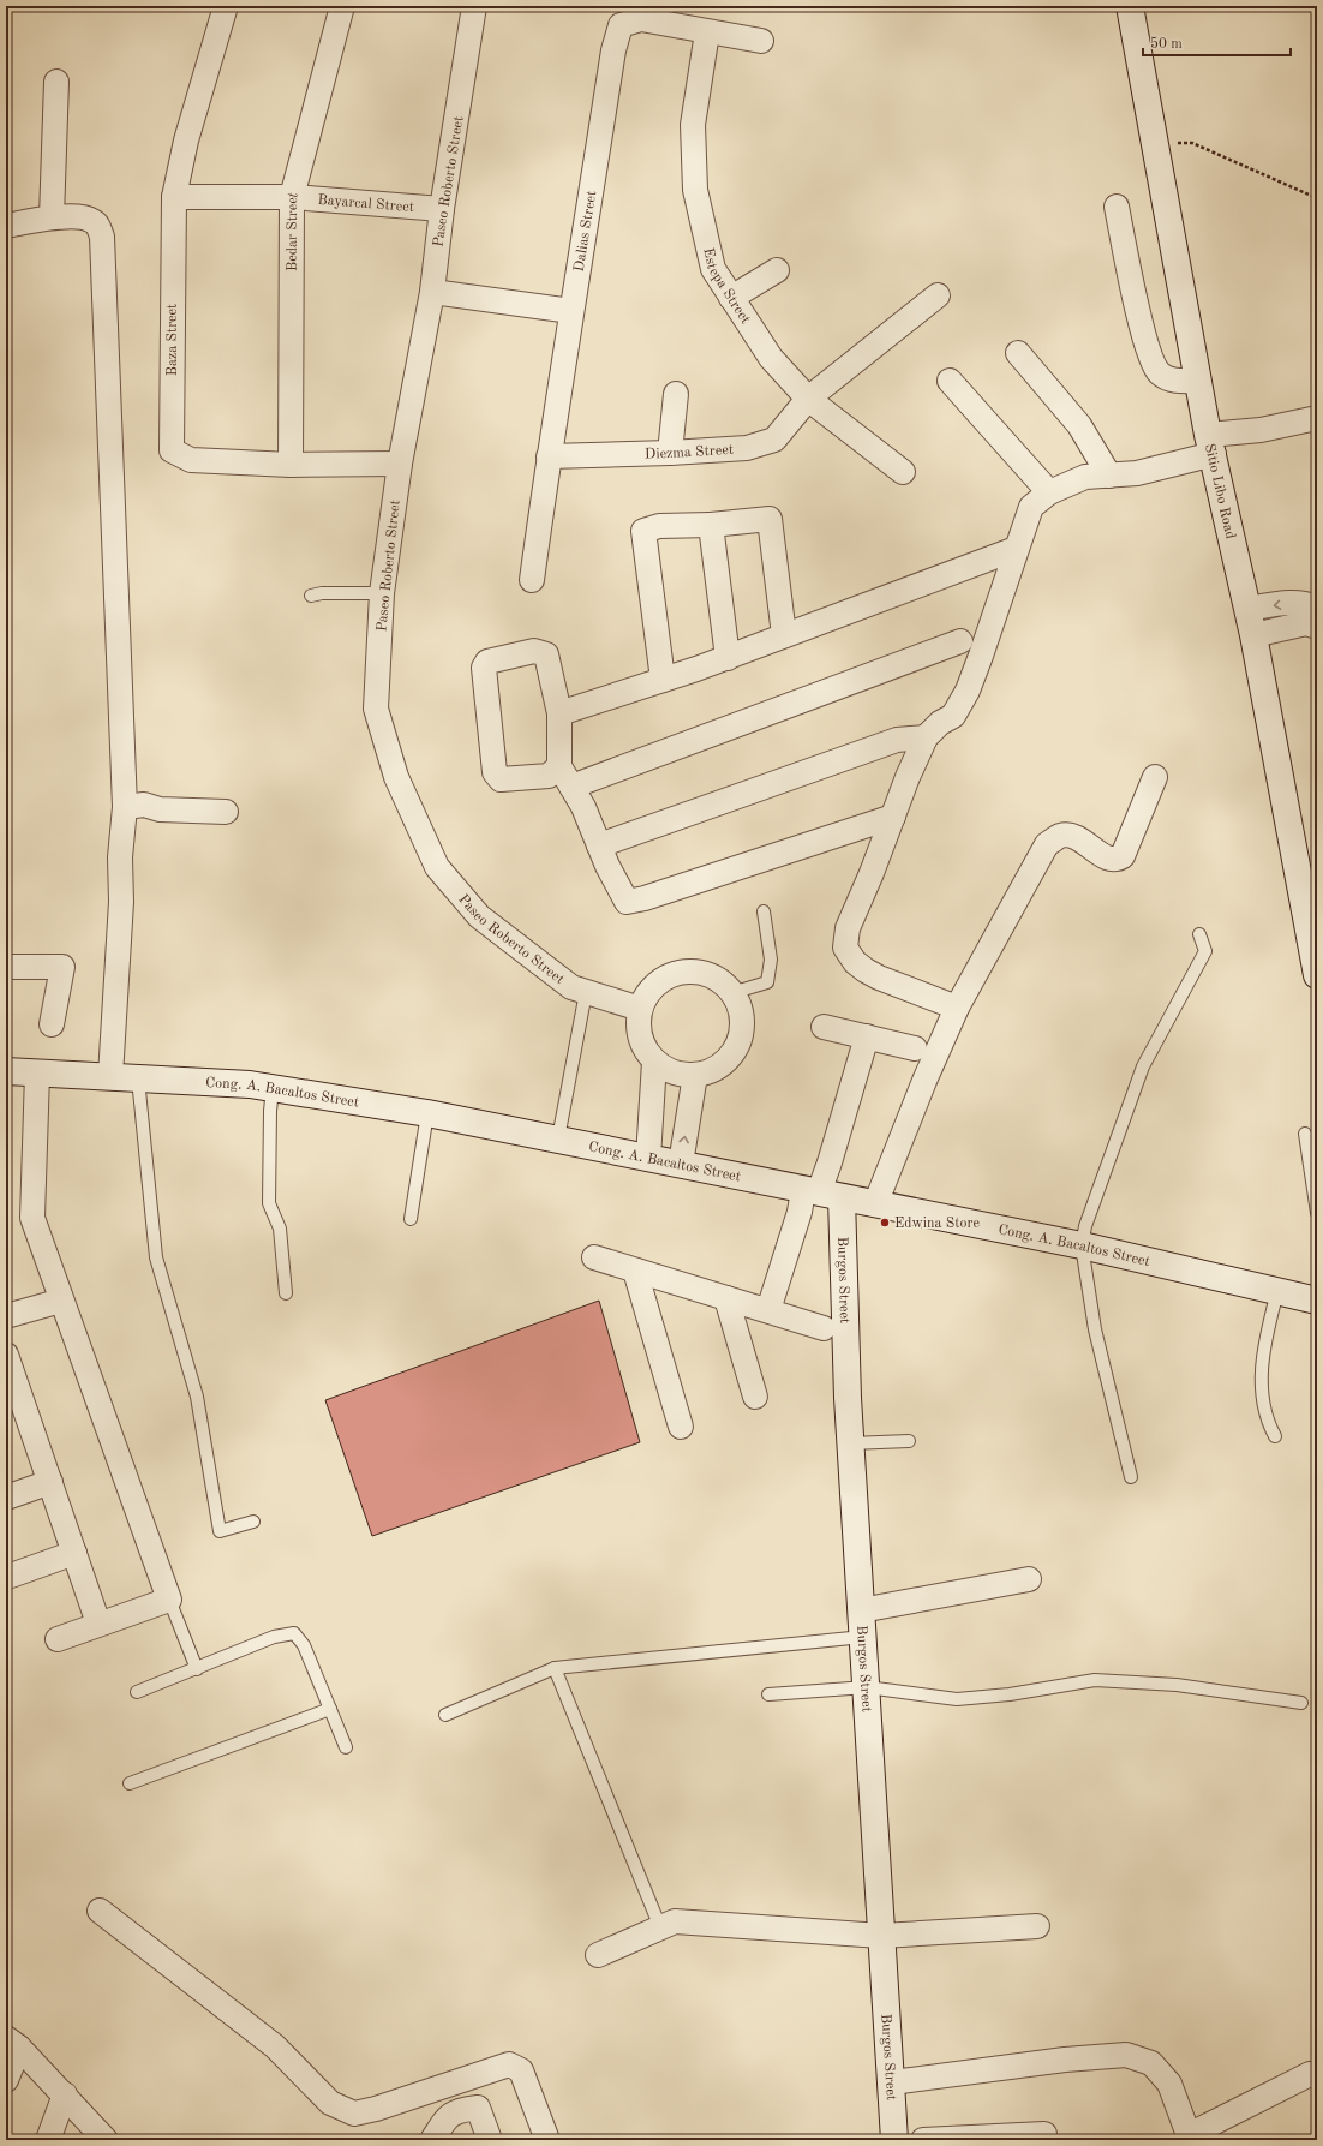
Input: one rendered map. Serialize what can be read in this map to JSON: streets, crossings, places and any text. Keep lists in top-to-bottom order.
{
  "streets": {
    "street": [
      "Paseo Roberto Street",
      "Bayarcal Street",
      "Bedar Street",
      "Dalias Street",
      "Estepa Street",
      "Baza Street",
      "Diezma Street",
      "Sitio Libo Road",
      "Cong. A. Bacaltos Street",
      "Burgos Street"
    ]
  },
  "crossings": [
    ["Paseo Roberto Street", "Bayarcal Street"],
    ["Paseo Roberto Street", "Baza Street"],
    ["Bayarcal Street", "Bedar Street"],
    ["Bayarcal Street", "Baza Street"],
    ["Bedar Street", "Baza Street"],
    ["Dalias Street", "Estepa Street"],
    ["Dalias Street", "Diezma Street"],
    ["Estepa Street", "Diezma Street"],
    ["Cong. A. Bacaltos Street", "Burgos Street"]
  ],
  "places": ["Edwina Store"],
  "scale_bar": "50 m"
}
